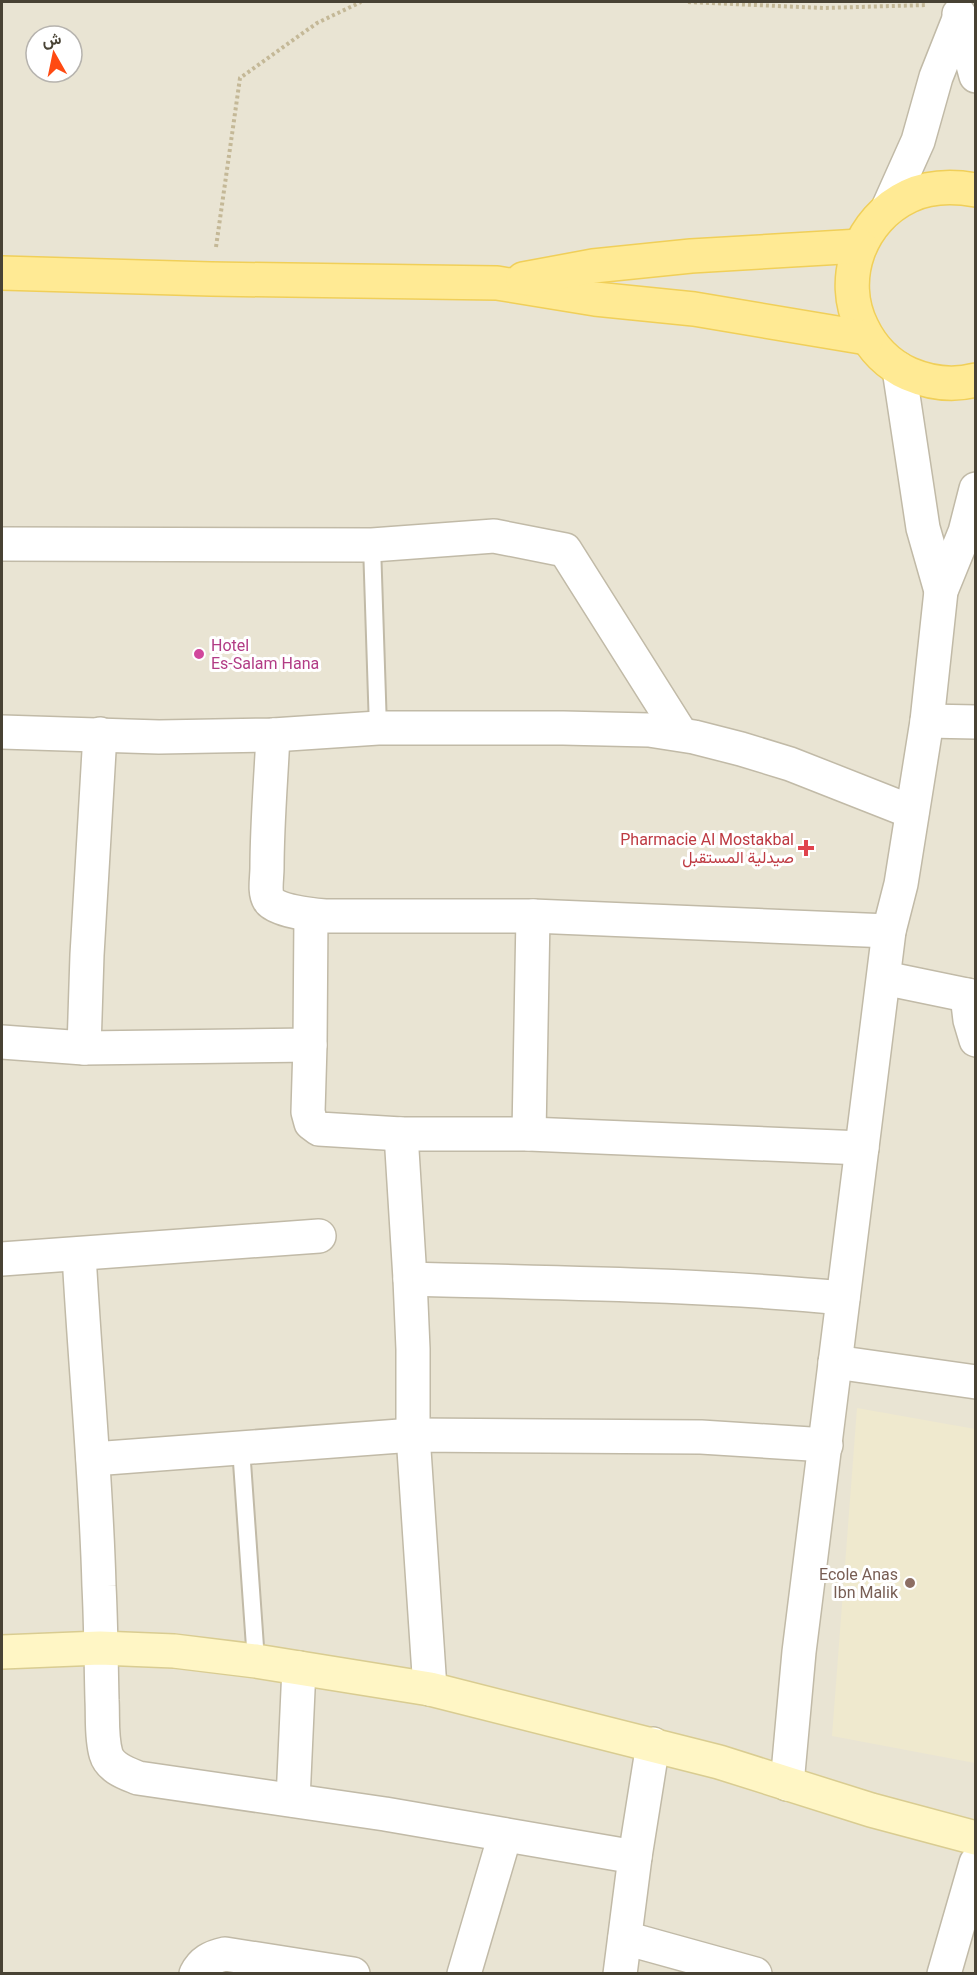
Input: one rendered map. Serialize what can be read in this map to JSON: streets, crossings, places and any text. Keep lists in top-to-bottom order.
{
  "places": {
    "other": ["Hotel Es-Salam Hana", "Ecole Anas Ibn Malik"],
    "health": ["Pharmacie Al Mostakbal صيدلية المستقبل"]
  },
  "north": "top"
}
